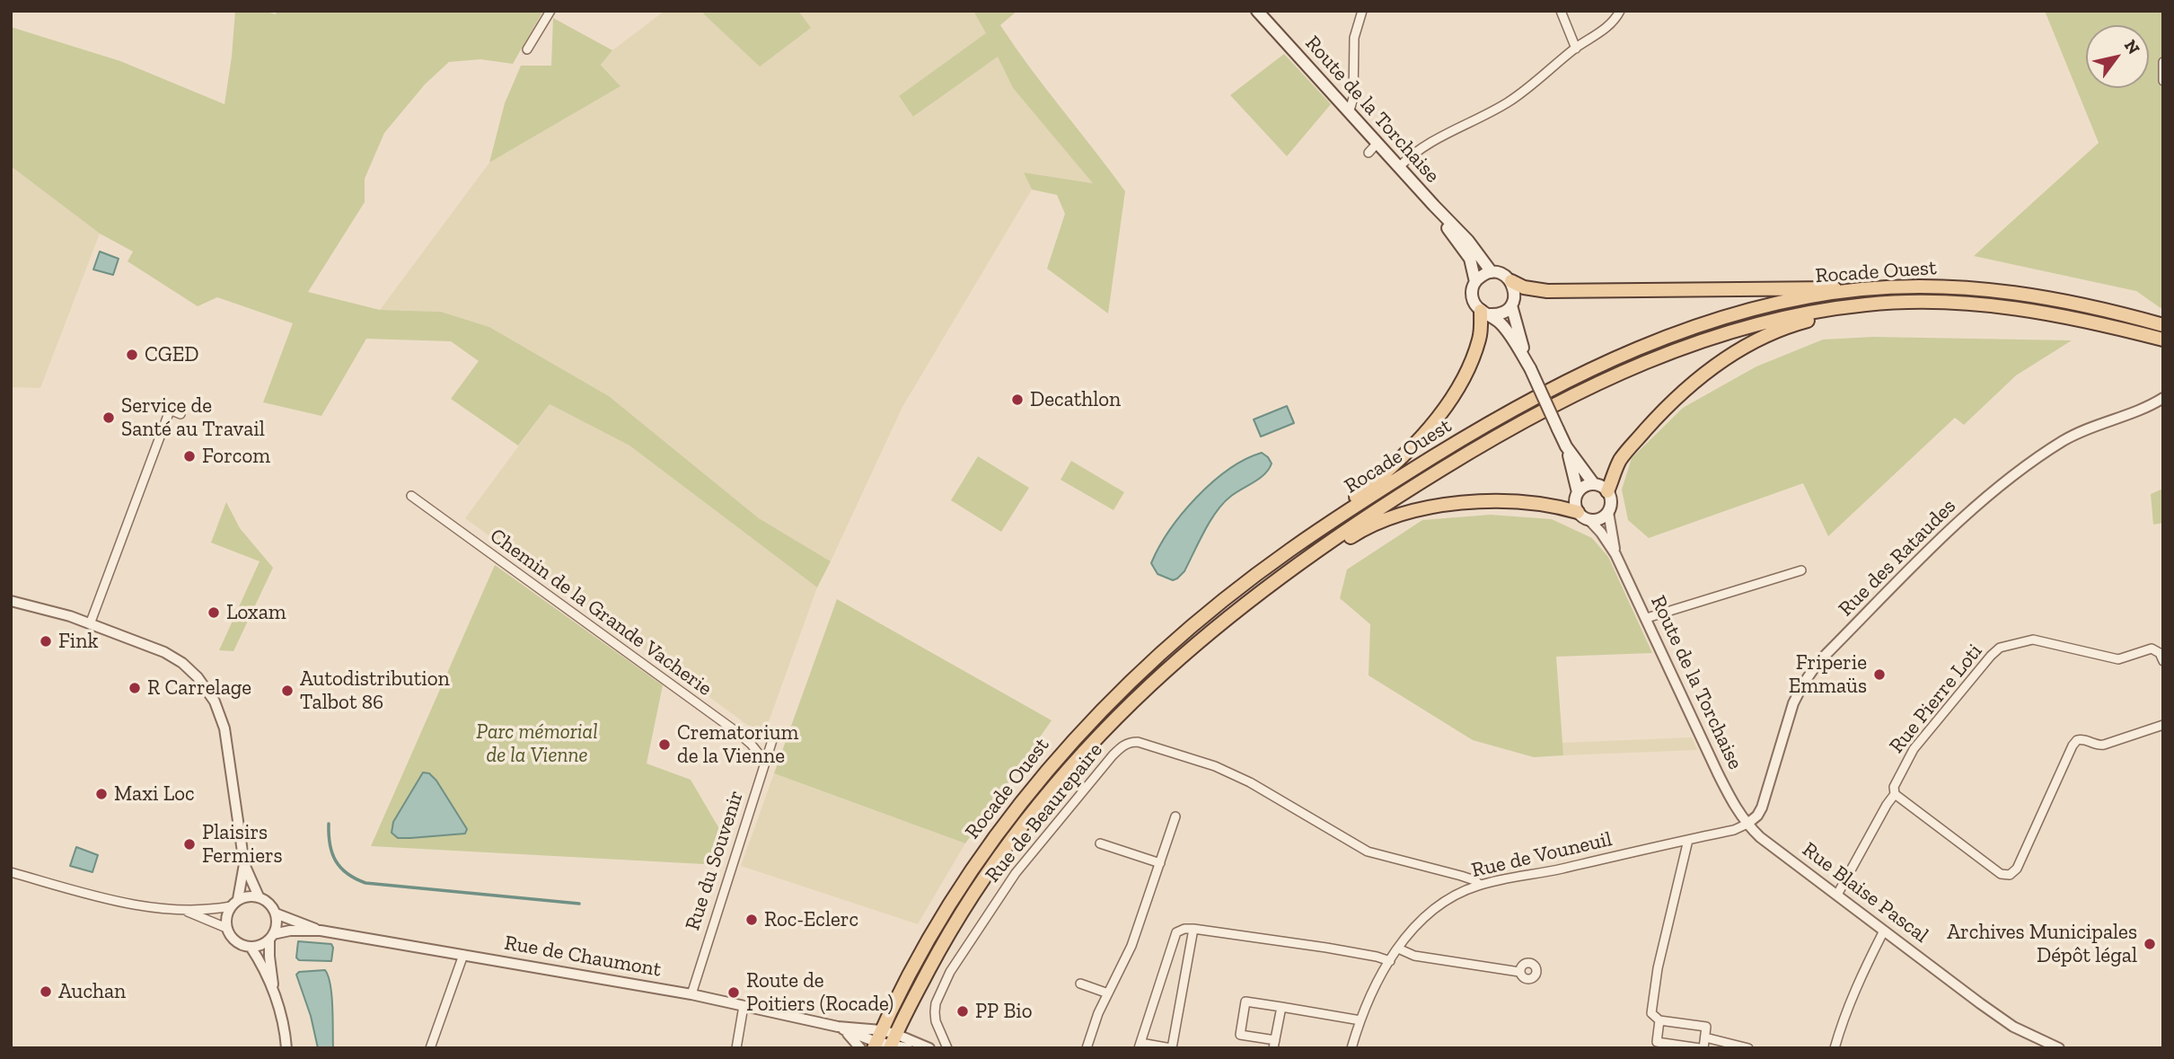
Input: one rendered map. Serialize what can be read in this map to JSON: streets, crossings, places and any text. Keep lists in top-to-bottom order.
{
  "streets": {
    "main road": ["Route de la Torchaise", "Rocade Ouest"],
    "street": [
      "Rue des Rataudes",
      "Chemin de la Grande Vacherie",
      "Rue Pierre Loti",
      "Rue de Beaurepaire",
      "Rue de Vouneuil",
      "Rue du Souvenir",
      "Rue Blaise Pascal",
      "Rue de Chaumont"
    ]
  },
  "crossings": [
    ["Route de la Torchaise", "Rue des Rataudes"],
    ["Route de la Torchaise", "Rue de Vouneuil"],
    ["Route de la Torchaise", "Rue Blaise Pascal"],
    ["Rocade Ouest", "Rue de Chaumont"],
    ["Rue des Rataudes", "Rue de Vouneuil"],
    ["Rue des Rataudes", "Rue Blaise Pascal"],
    ["Chemin de la Grande Vacherie", "Rue du Souvenir"],
    ["Rue Pierre Loti", "Rue Blaise Pascal"],
    ["Rue de Beaurepaire", "Rue de Vouneuil"],
    ["Rue de Vouneuil", "Rue Blaise Pascal"],
    ["Rue du Souvenir", "Rue de Chaumont"]
  ],
  "parks": ["Parc mémorial de la Vienne"],
  "places": [
    "CGED",
    "Decathlon",
    "Service de Santé au Travail",
    "Forcom",
    "Loxam",
    "Fink",
    "Friperie Emmaüs",
    "R Carrelage",
    "Autodistribution Talbot 86",
    "Crematorium de la Vienne",
    "Maxi Loc",
    "Plaisirs Fermiers",
    "Roc-Eclerc",
    "Archives Municipales Dépôt légal",
    "Auchan",
    "Route de Poitiers (Rocade)",
    "PP Bio"
  ],
  "north": "top right"
}
